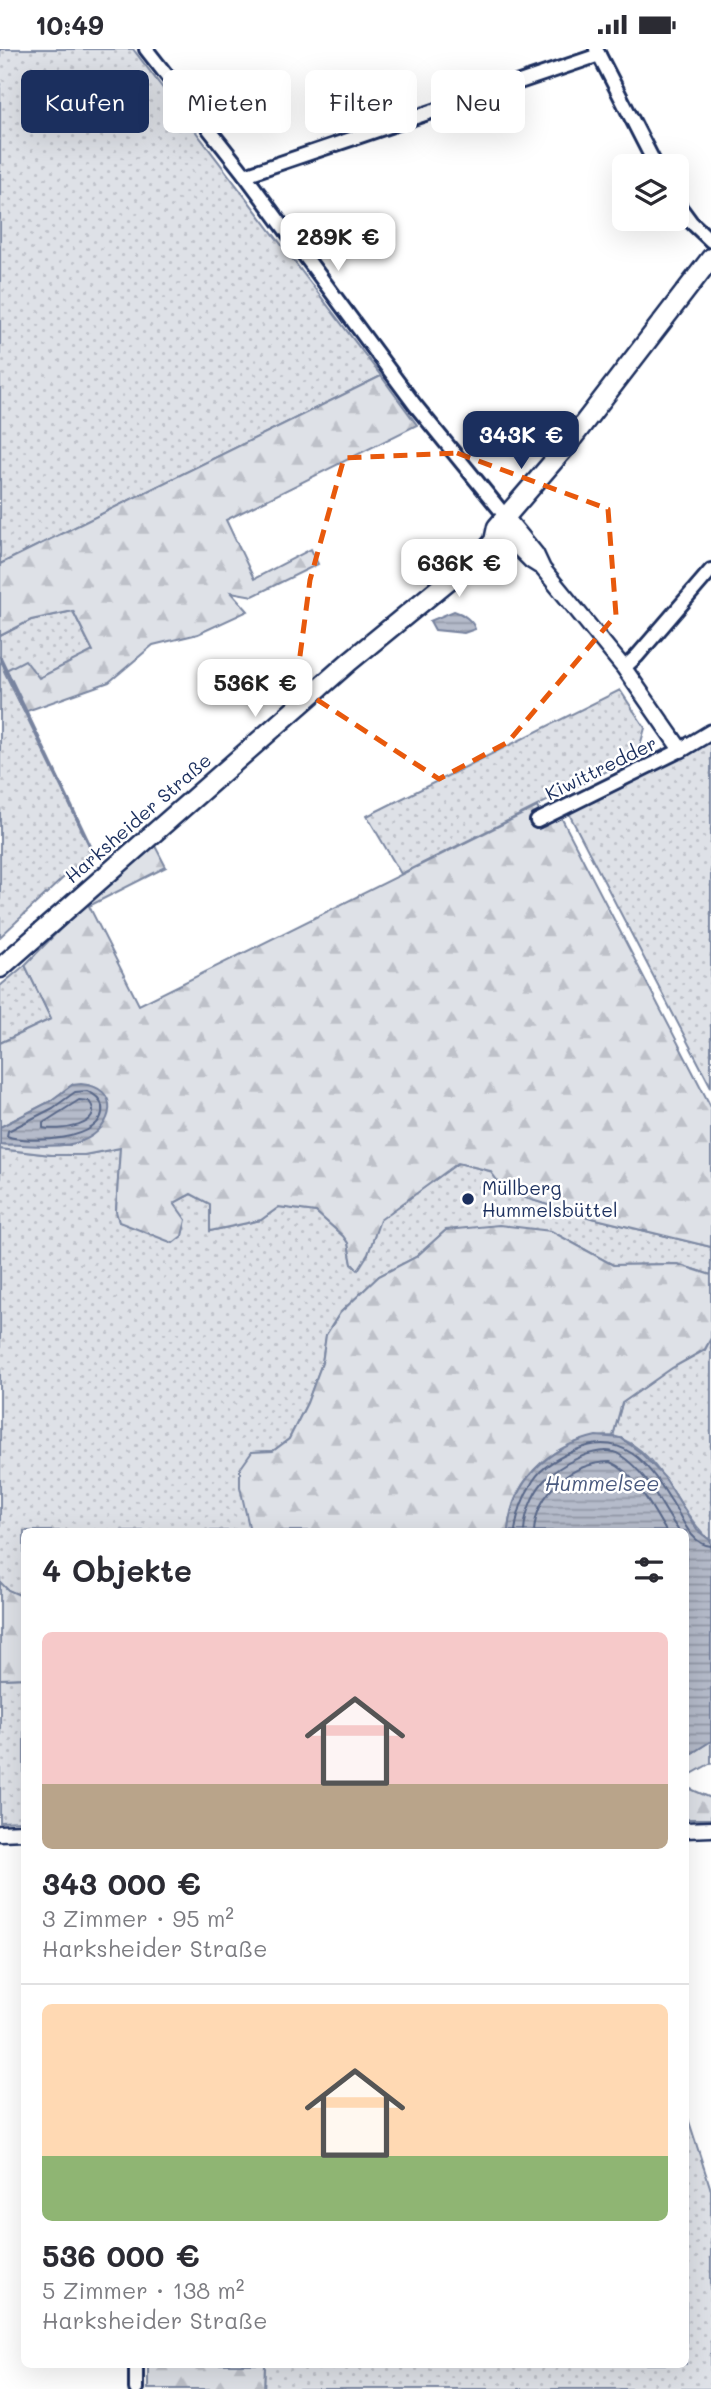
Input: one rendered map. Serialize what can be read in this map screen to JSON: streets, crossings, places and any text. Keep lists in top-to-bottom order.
{
  "streets": {
    "main road": ["Harksheider Straße"],
    "street": ["Kiwittredder"]
  },
  "crossings": [
    ["Kiwittredder", "Harksheider Straße"]
  ],
  "water": ["Hummelsee"],
  "places": ["Müllberg Hummelsbüttel"],
  "page": {
    "status": "10:49",
    "chip": [
      "Kaufen",
      "Mieten",
      "Filter",
      "Neu"
    ],
    "price": [
      "289K €",
      "343K €",
      "636K €",
      "536K €"
    ],
    "heading": "4 Objekte",
    "list": [
      {
        "name": "343 000 €",
        "note": "3 Zimmer · 95 m² · Harksheider Straße"
      },
      {
        "name": "536 000 €",
        "note": "5 Zimmer · 138 m² · Harksheider Straße"
      }
    ]
  }
}
